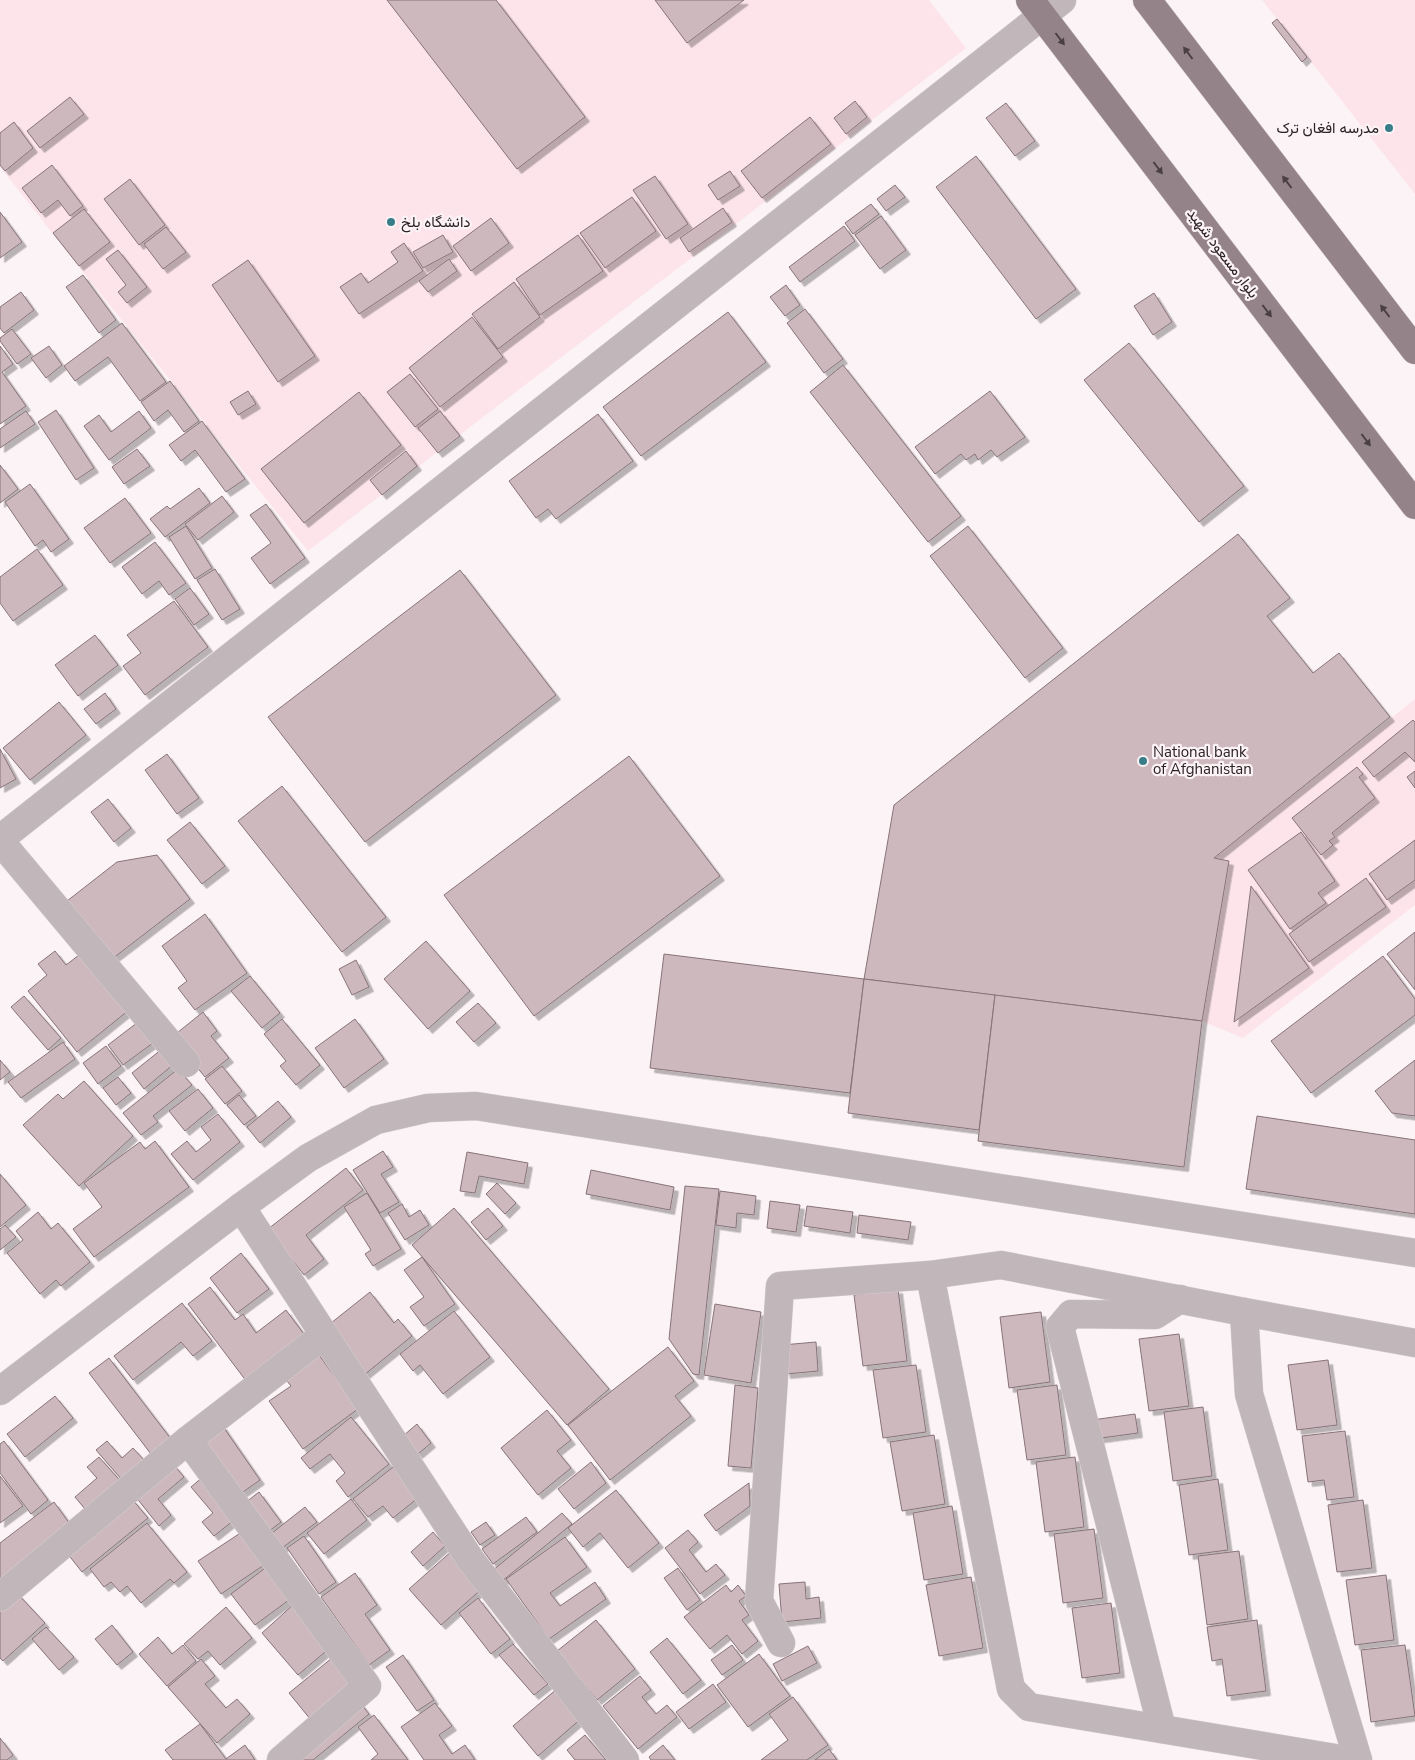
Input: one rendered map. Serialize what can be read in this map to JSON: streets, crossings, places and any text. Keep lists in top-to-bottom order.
{
  "streets": {
    "main road": ["بلوار مسعود شهید"]
  },
  "places": ["مدرسه افغان ترک", "دانشگاه بلخ", "National bank of Afghanistan"]
}
